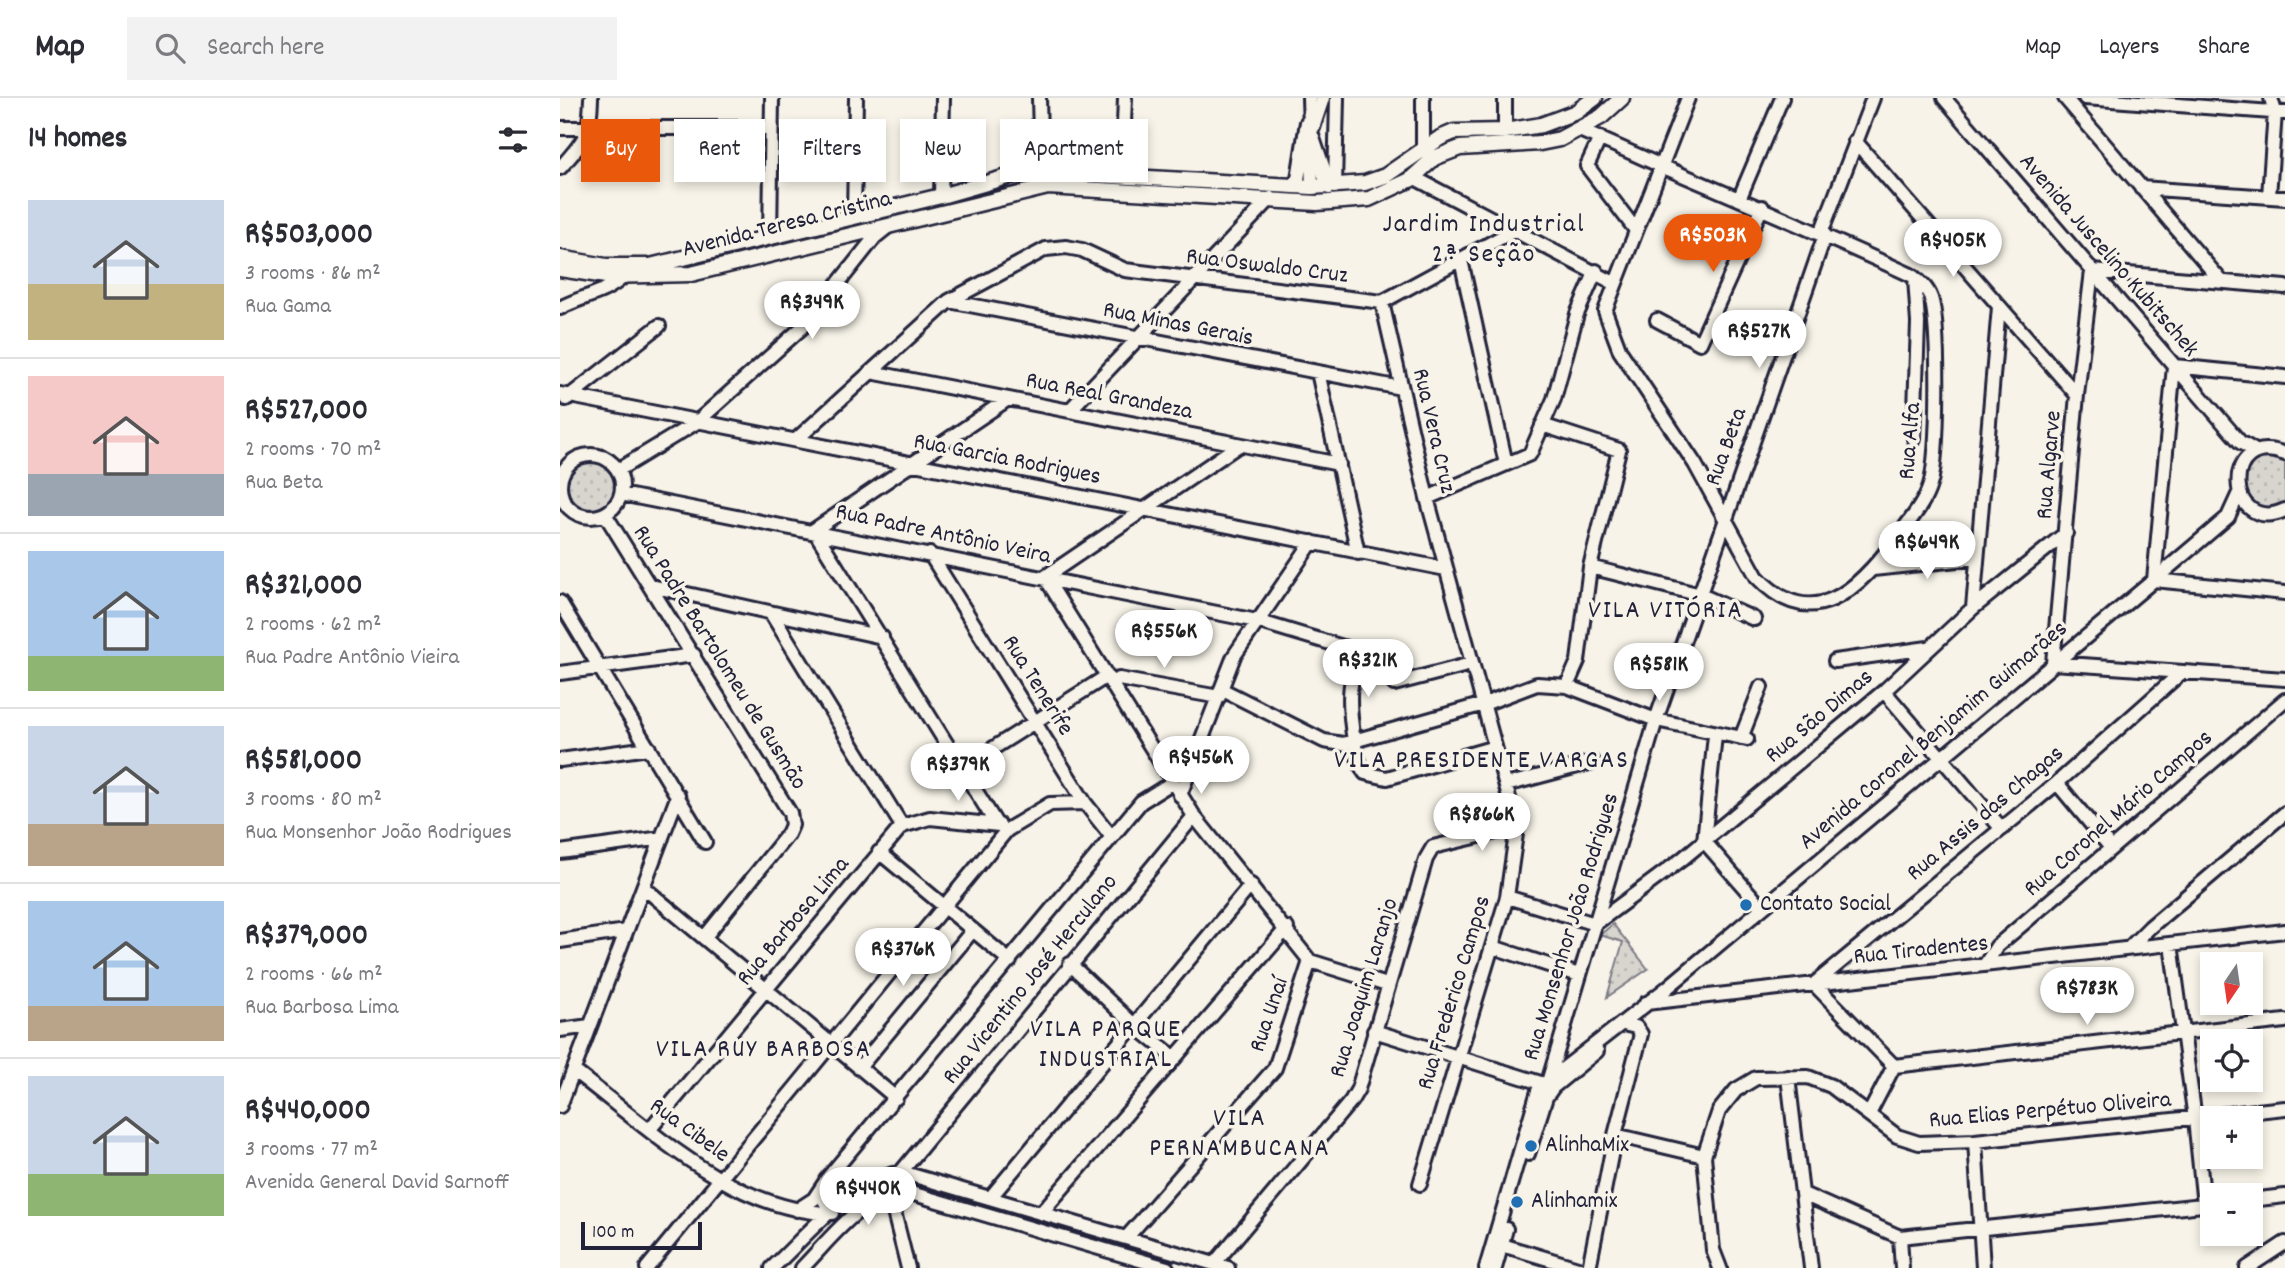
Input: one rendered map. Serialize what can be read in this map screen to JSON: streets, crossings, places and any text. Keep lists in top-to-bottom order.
{
  "streets": {
    "main road": ["Avenida Teresa Cristina"],
    "street": [
      "Avenida Juscelino Kubitschek",
      "Rua Oswaldo Cruz",
      "Rua Minas Gerais",
      "Rua Real Grandeza",
      "Rua Vera Cruz",
      "Rua Alfa",
      "Rua Beta",
      "Rua Garcia Rodrigues",
      "Rua Algarve",
      "Rua Padre Antônio Veira",
      "Rua Padre Bartolomeu de Gusmão",
      "Rua Tenerife",
      "Rua São Dimas",
      "Avenida Coronel Benjamim Guimarães",
      "Rua Assis das Chagas",
      "Rua Coronel Mário Campos",
      "Rua Barbosa Lima",
      "Rua Monsenhor João Rodrigues",
      "Rua Tiradentes",
      "Rua Vicentino José Herculano",
      "Rua Joaquim Laranjo",
      "Rua Frederico Campos",
      "Rua Unaí",
      "Rua Elias Perpétuo Oliveira",
      "Rua Cibele"
    ]
  },
  "crossings": [
    ["Avenida Juscelino Kubitschek", "Rua Algarve"],
    ["Avenida Juscelino Kubitschek", "Avenida Coronel Benjamim Guimarães"],
    ["Rua Oswaldo Cruz", "Rua Minas Gerais"],
    ["Rua Oswaldo Cruz", "Rua Vera Cruz"],
    ["Rua Minas Gerais", "Rua Vera Cruz"],
    ["Rua Vera Cruz", "Rua Garcia Rodrigues"],
    ["Rua Vera Cruz", "Rua Frederico Campos"],
    ["Rua Alfa", "Rua Beta"],
    ["Rua Alfa", "Rua Monsenhor João Rodrigues"],
    ["Rua Beta", "Rua Monsenhor João Rodrigues"],
    ["Rua Garcia Rodrigues", "Rua Frederico Campos"],
    ["Rua Algarve", "Rua São Dimas"],
    ["Rua Algarve", "Avenida Coronel Benjamim Guimarães"],
    ["Rua Padre Antônio Veira", "Rua Padre Bartolomeu de Gusmão"],
    ["Rua Padre Antônio Veira", "Rua Tenerife"],
    ["Rua São Dimas", "Rua Monsenhor João Rodrigues"],
    ["Avenida Coronel Benjamim Guimarães", "Rua Monsenhor João Rodrigues"],
    ["Avenida Coronel Benjamim Guimarães", "Rua Tiradentes"],
    ["Rua Assis das Chagas", "Rua Tiradentes"],
    ["Rua Coronel Mário Campos", "Rua Tiradentes"],
    ["Rua Barbosa Lima", "Rua Cibele"],
    ["Rua Joaquim Laranjo", "Rua Frederico Campos"]
  ],
  "districts": [
    "Jardim Industrial 2ª Seção",
    "VILA VITÓRIA",
    "VILA PRESIDENTE VARGAS",
    "VILA PARQUE INDUSTRIAL",
    "VILA RUY BARBOSA",
    "VILA PERNAMBUCANA"
  ],
  "places": ["Contato Social", "AlinhaMix", "Alinhamix"],
  "scale_bar": "100 m",
  "north": "bottom",
  "page": {
    "header": "Map",
    "search": "Search here",
    "nav": ["Map", "Layers", "Share"],
    "heading": "14 homes",
    "chip": [
      "Buy",
      "Rent",
      "Filters",
      "New",
      "Apartment"
    ],
    "list": [
      {
        "name": "R$503,000",
        "note": "3 rooms · 86 m² · Rua Gama"
      },
      {
        "name": "R$527,000",
        "note": "2 rooms · 70 m² · Rua Beta"
      },
      {
        "name": "R$321,000",
        "note": "2 rooms · 62 m² · Rua Padre Antônio Vieira"
      },
      {
        "name": "R$581,000",
        "note": "3 rooms · 80 m² · Rua Monsenhor João Rodrigues"
      },
      {
        "name": "R$379,000",
        "note": "2 rooms · 66 m² · Rua Barbosa Lima"
      },
      {
        "name": "R$440,000",
        "note": "3 rooms · 77 m² · Avenida General David Sarnoff"
      }
    ],
    "price": [
      "R$503K",
      "R$405K",
      "R$349K",
      "R$527K",
      "R$649K",
      "R$556K",
      "R$321K",
      "R$581K",
      "R$456K",
      "R$379K",
      "R$866K",
      "R$376K",
      "R$783K",
      "R$440K"
    ],
    "map_buttons": ["+", "−"],
    "scale": "100 m"
  }
}
